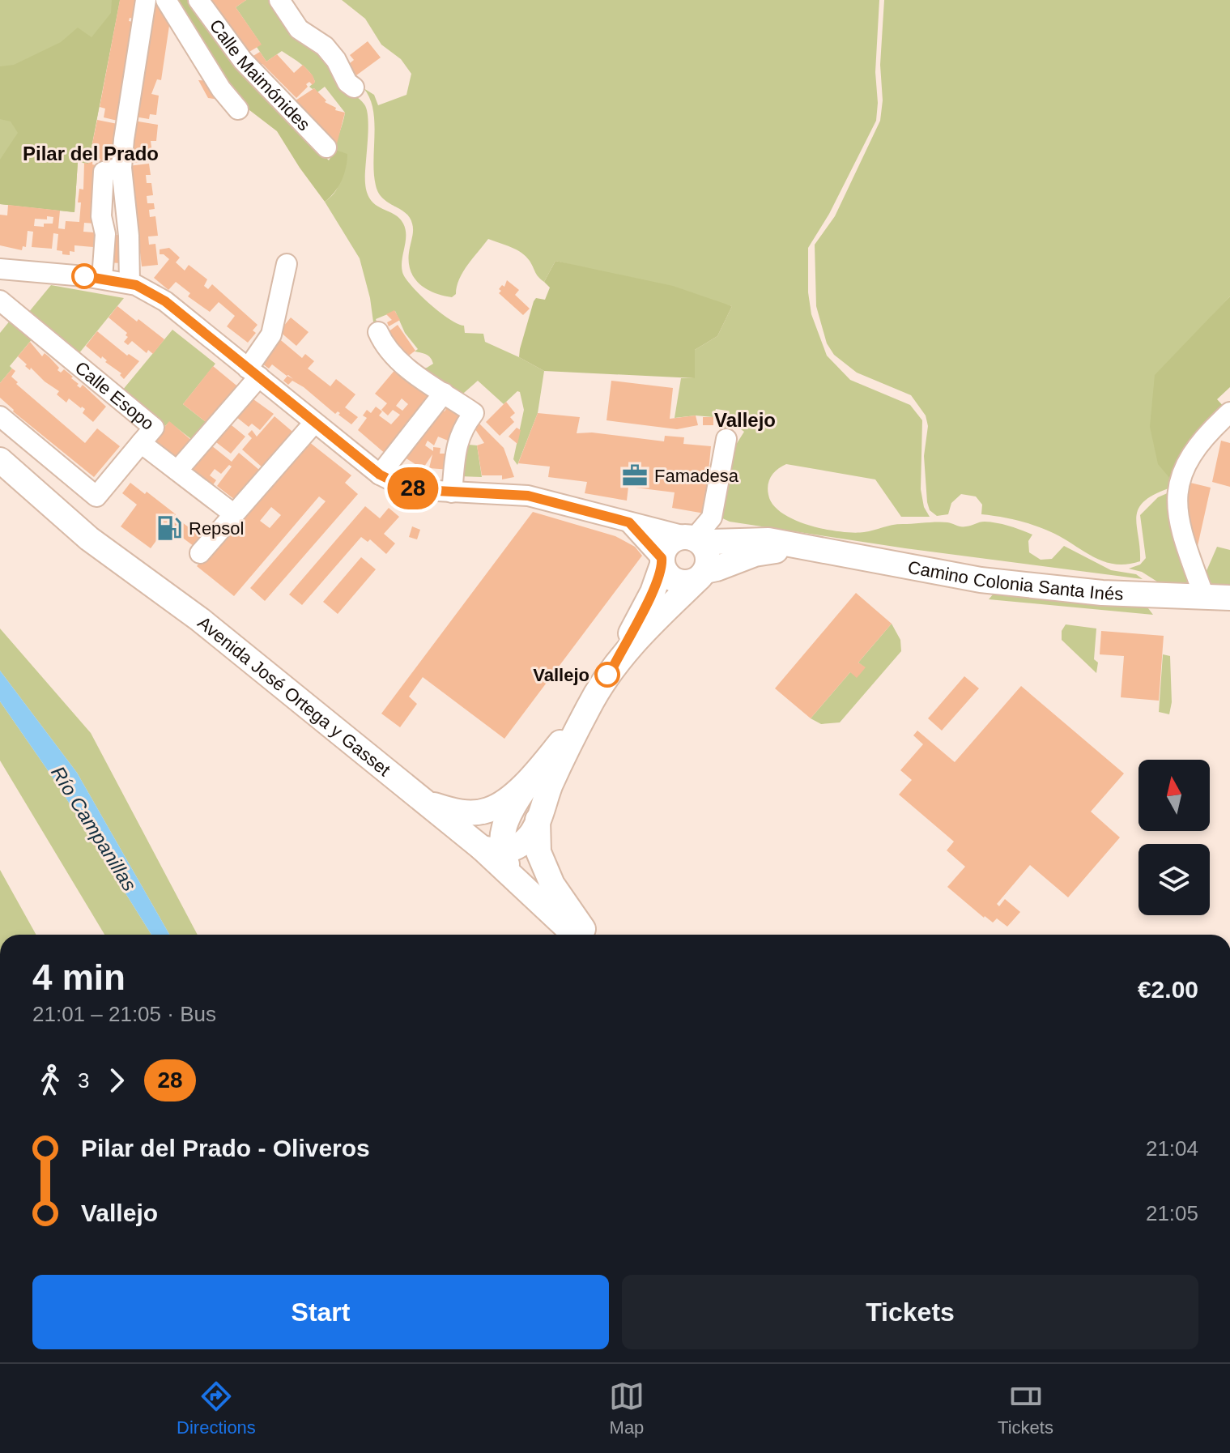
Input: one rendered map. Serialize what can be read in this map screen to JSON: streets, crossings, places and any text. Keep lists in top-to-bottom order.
{
  "streets": {
    "main road": ["Camino Colonia Santa Inés", "Avenida José Ortega y Gasset"],
    "street": ["Calle Maimónides", "Calle Esopo"]
  },
  "crossings": [
    ["Camino Colonia Santa Inés", "Avenida José Ortega y Gasset"]
  ],
  "districts": ["Pilar del Prado", "Vallejo"],
  "water": ["Río Campanillas"],
  "places": {
    "office": ["Famadesa"],
    "fuel station": ["Repsol"],
    "other": ["Vallejo"]
  },
  "lines": ["bus line 28"],
  "north": "top",
  "page": {
    "on_map": "28",
    "heading": ["4 min", "21:01 – 21:05 · Bus", "€2.00"],
    "legs": ["3", "28"],
    "list": [
      {
        "name": "Pilar del Prado - Oliveros",
        "value": "21:04"
      },
      {
        "name": "Vallejo",
        "value": "21:05"
      }
    ],
    "buttons": ["Start", "Tickets"],
    "tabs": ["Directions", "Map", "Tickets"]
  }
}
